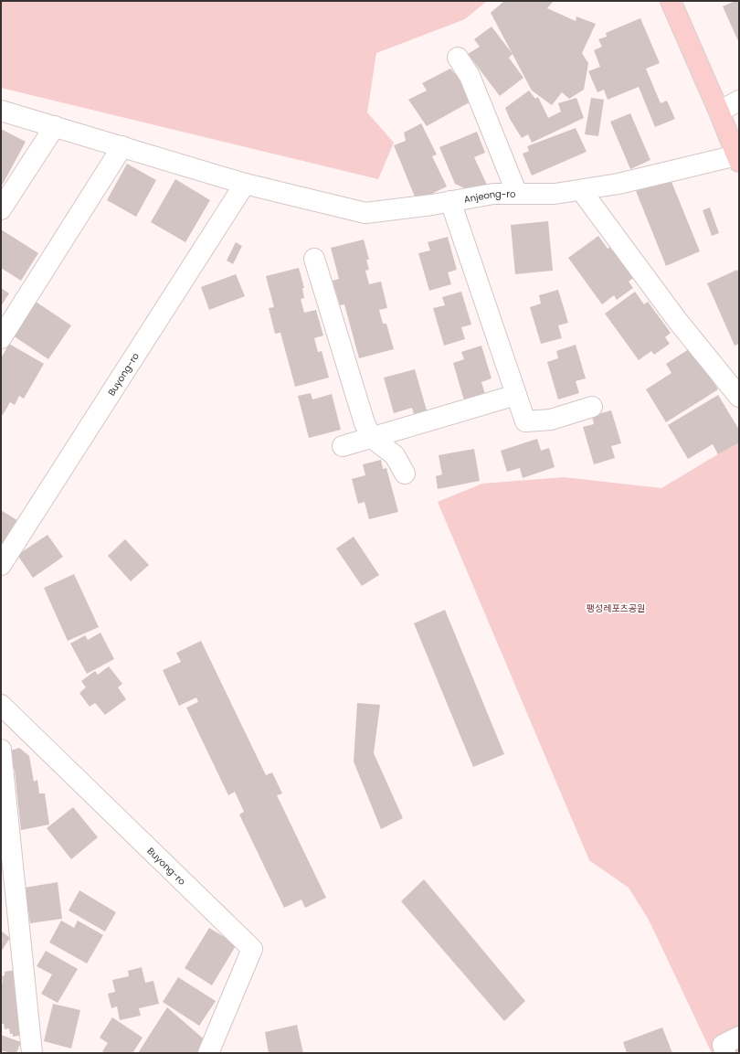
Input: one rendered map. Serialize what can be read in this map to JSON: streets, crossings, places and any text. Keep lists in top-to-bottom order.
{
  "streets": {
    "main road": ["Anjeong-ro"],
    "street": ["Buyong-ro"]
  },
  "crossings": [
    ["Anjeong-ro", "Buyong-ro"]
  ],
  "parks": ["팽성레포츠공원"]
}
